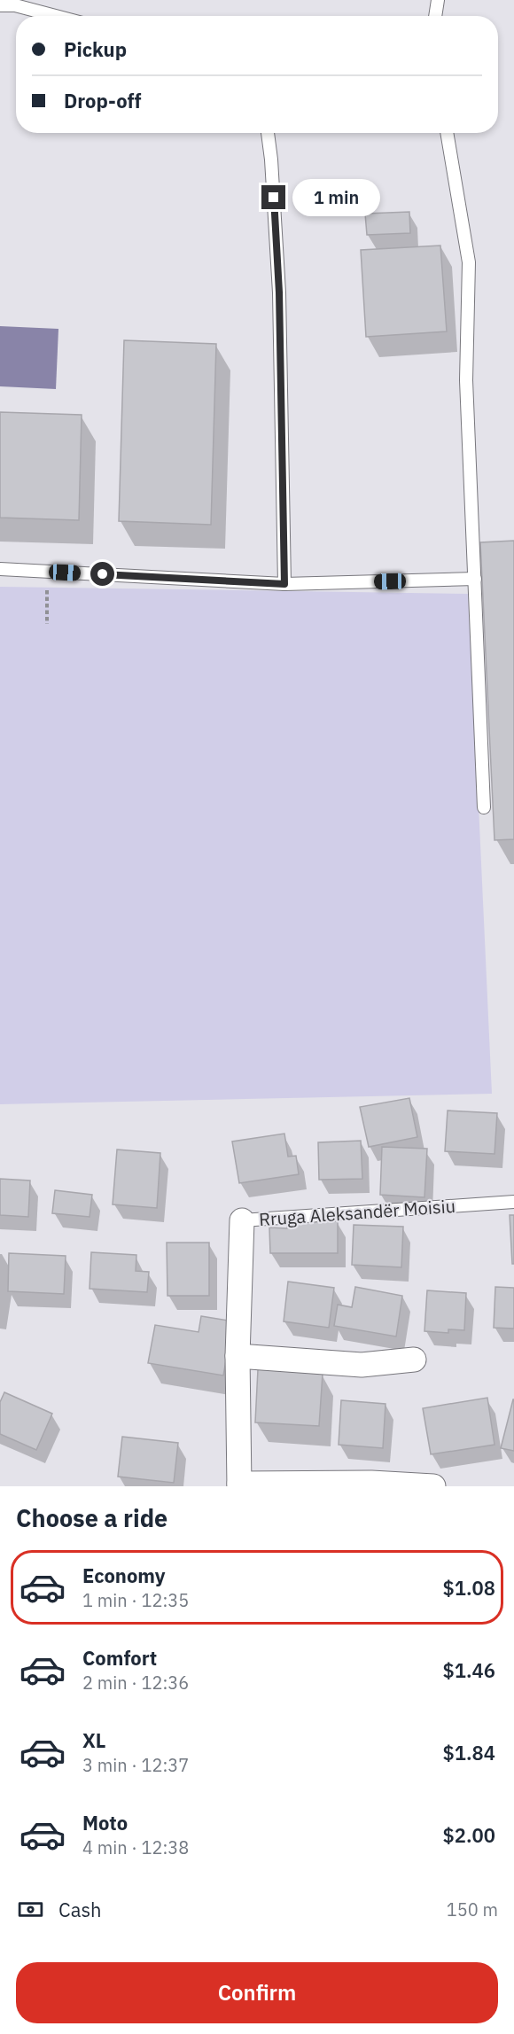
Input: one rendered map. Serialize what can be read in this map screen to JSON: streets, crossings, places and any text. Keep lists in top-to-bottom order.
{
  "streets": {
    "street": ["Rruga Aleksandër Moisiu"]
  },
  "page": {
    "banner": ["Pickup", "Drop-off"],
    "bubble": "1 min",
    "heading": "Choose a ride",
    "list": [
      {
        "name": "Economy",
        "note": "1 min · 12:35",
        "value": "$1.08"
      },
      {
        "name": "Comfort",
        "note": "2 min · 12:36",
        "value": "$1.46"
      },
      {
        "name": "XL",
        "note": "3 min · 12:37",
        "value": "$1.84"
      },
      {
        "name": "Moto",
        "note": "4 min · 12:38",
        "value": "$2.00"
      }
    ],
    "pay": ["Cash", "150 m"],
    "buttons": "Confirm"
  }
}
